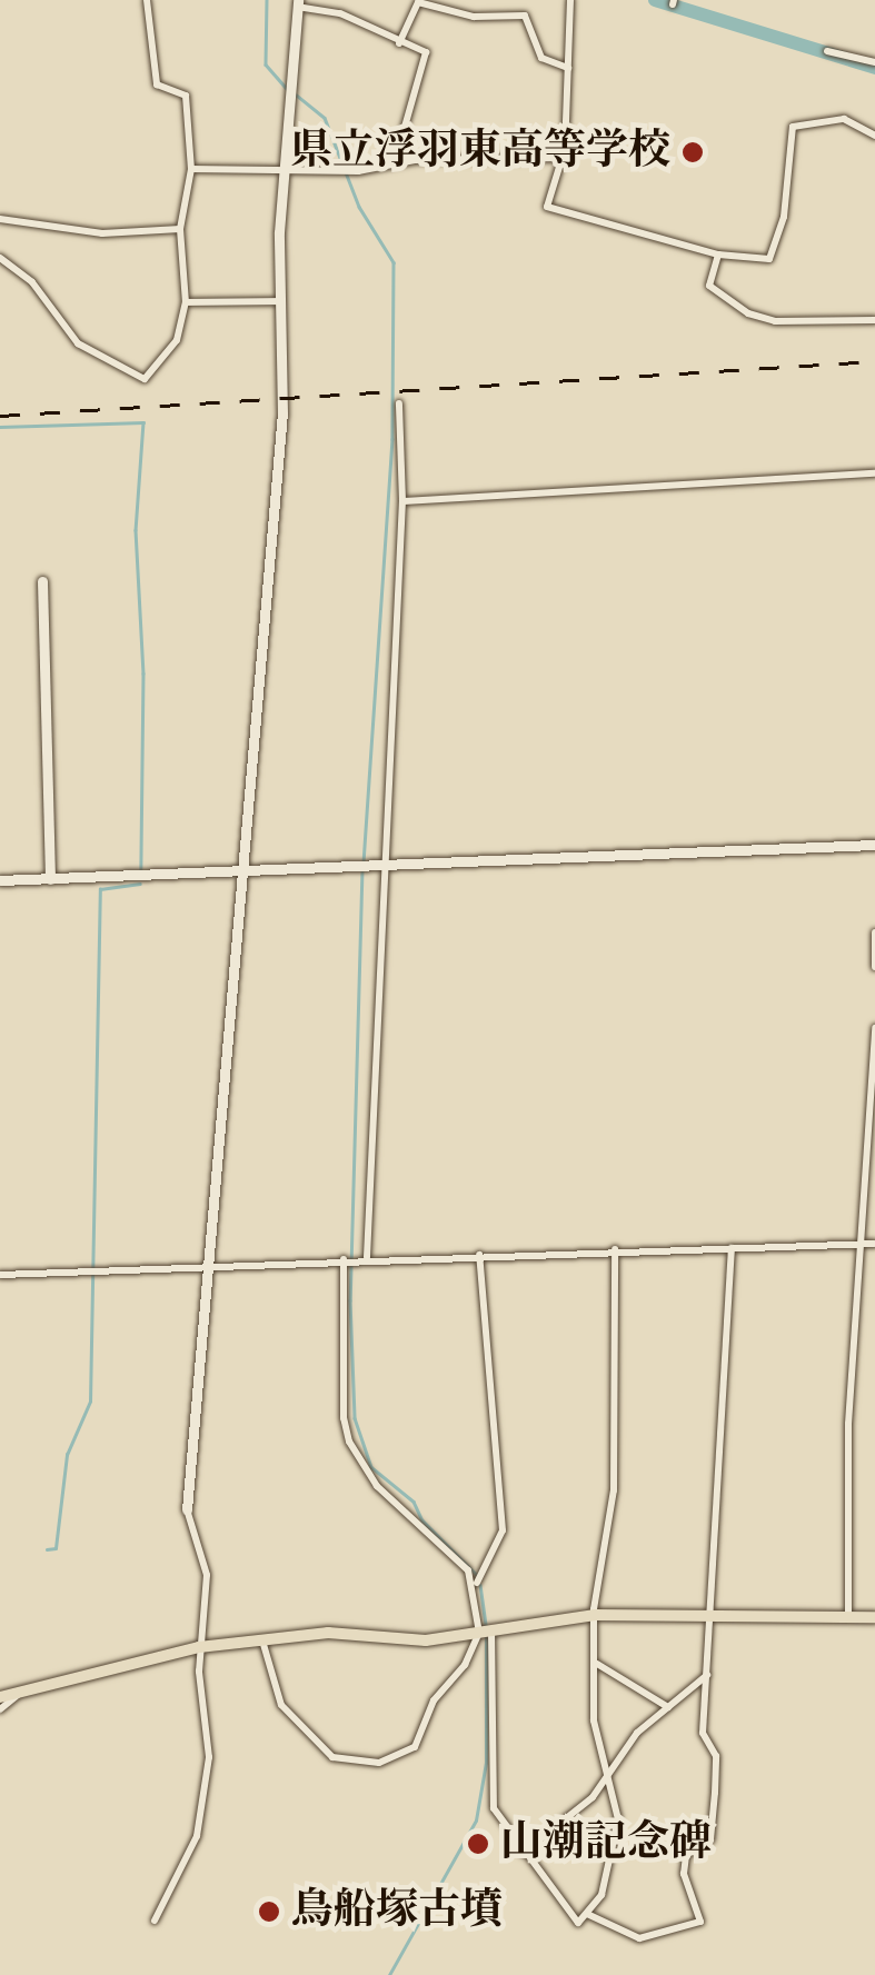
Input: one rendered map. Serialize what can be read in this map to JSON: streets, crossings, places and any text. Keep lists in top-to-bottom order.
{
  "places": ["県立浮羽東高等学校", "山潮記念碑", "鳥船塚古墳"]
}
